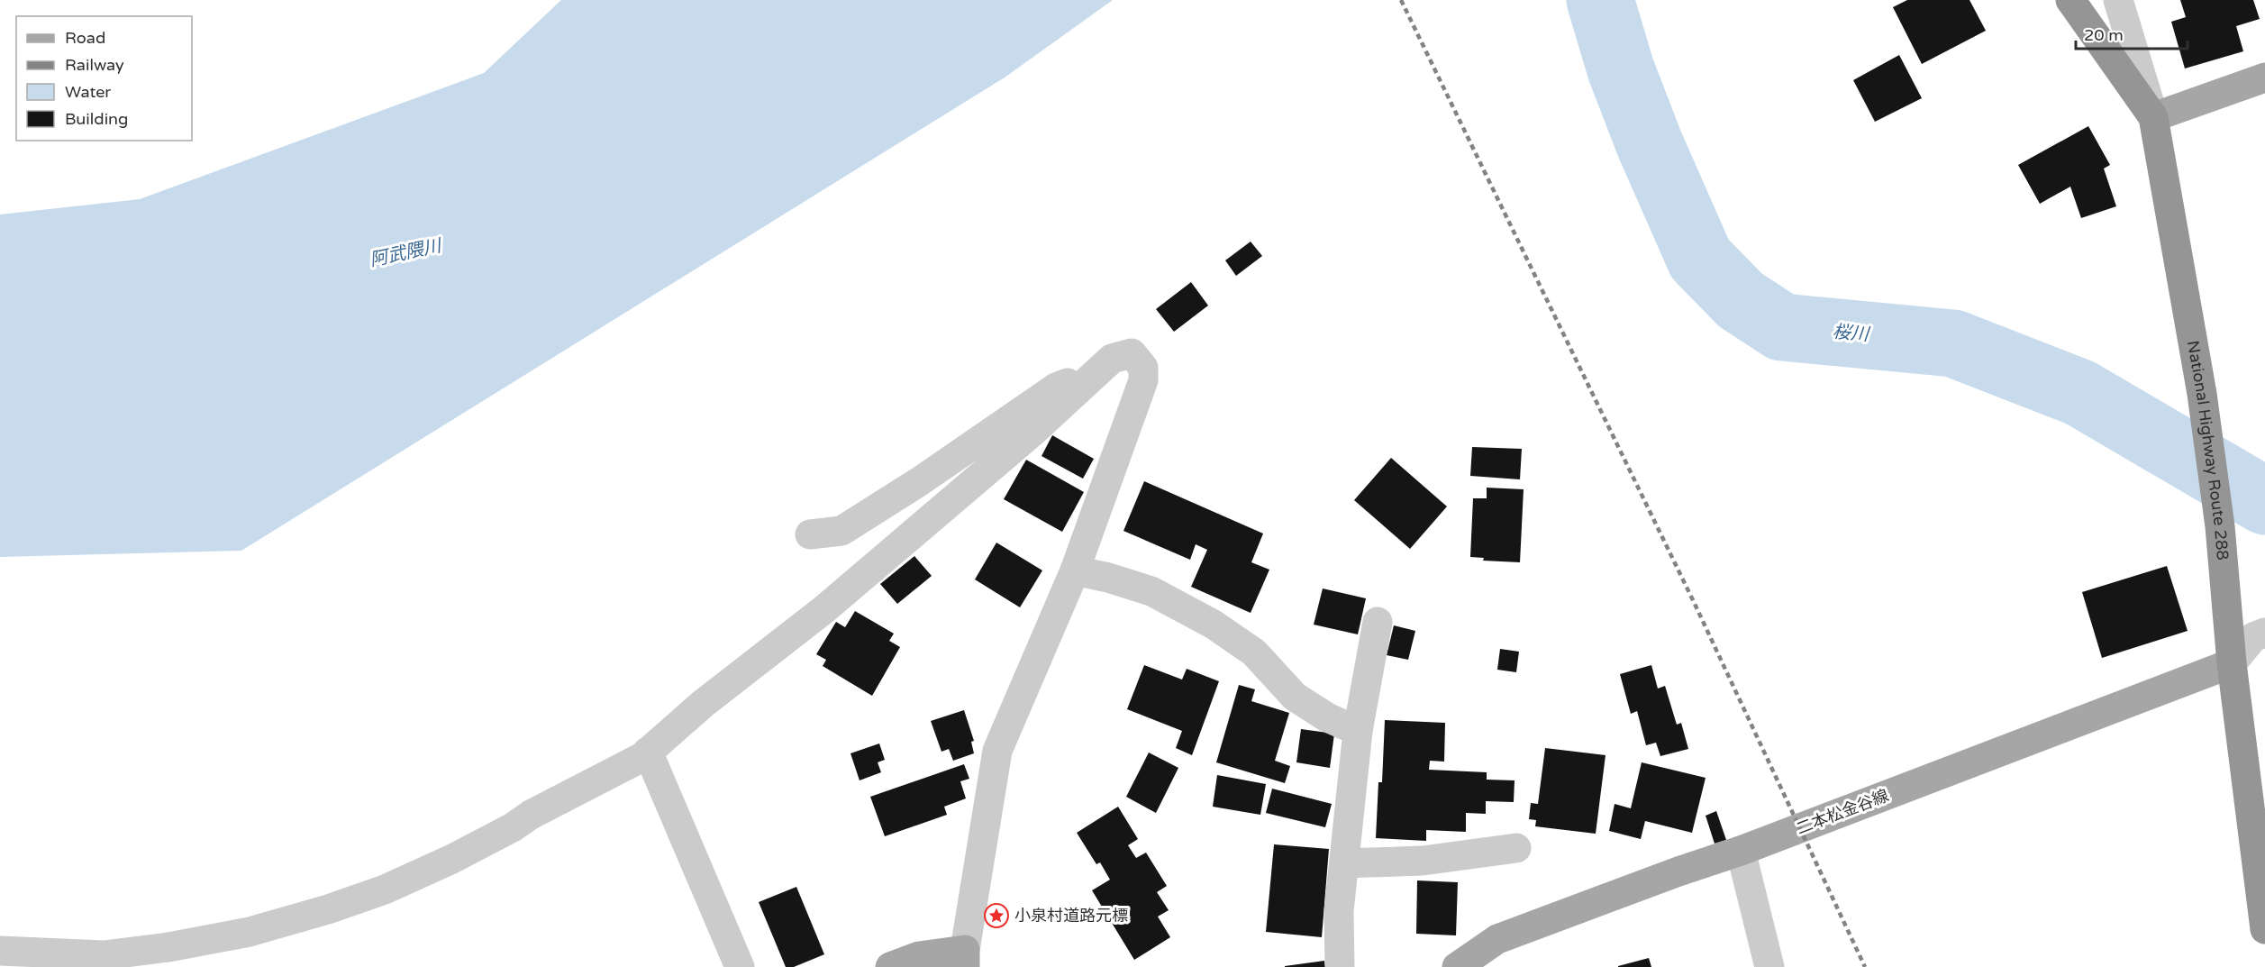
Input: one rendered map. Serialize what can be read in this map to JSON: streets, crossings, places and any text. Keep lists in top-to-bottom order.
{
  "streets": {
    "highway": ["National Highway Route 288"],
    "main road": ["二本松金谷線"]
  },
  "crossings": [
    ["National Highway Route 288", "二本松金谷線"]
  ],
  "water": ["阿武隈川", "桜川"],
  "places": {
    "place": ["小泉村道路元標"]
  },
  "legend": [
    "Road",
    "Railway",
    "Water",
    "Building"
  ],
  "scale_bar": "20 m"
}
